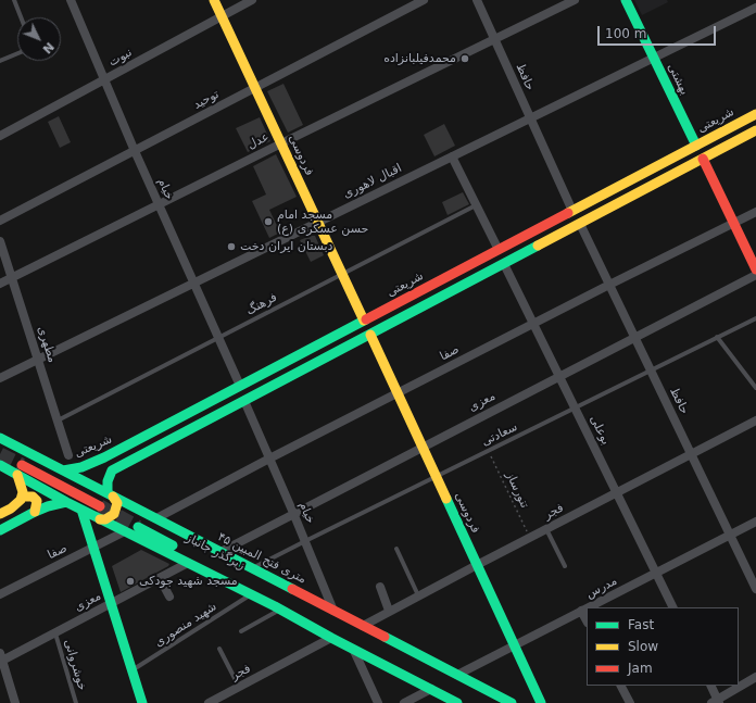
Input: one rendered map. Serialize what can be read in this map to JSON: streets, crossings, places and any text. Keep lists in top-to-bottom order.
{
  "streets": {
    "main road": [
      "بهشتی",
      "شریعتی",
      "فردوسی",
      "زیرگذر جانباز",
      "۴۵ متری فتح المبین"
    ],
    "street": [
      "نبوت",
      "حافظ",
      "توحید",
      "عدل",
      "اقبال لاهوری",
      "خیام",
      "مطهری",
      "صفا",
      "معزی",
      "بوعلی",
      "فجر",
      "مدرس"
    ],
    "lane": [
      "فرهنگ",
      "سعادتی",
      "شهید منصوری",
      "خوشروانی"
    ],
    "path": ["تنورساز"]
  },
  "crossings": [
    ["نبوت", "فردوسی"],
    ["نبوت", "خیام"],
    ["حافظ", "شریعتی"],
    ["حافظ", "عدل"],
    ["حافظ", "اقبال لاهوری"],
    ["حافظ", "صفا"],
    ["حافظ", "معزی"],
    ["حافظ", "سعادتی"],
    ["حافظ", "فجر"],
    ["حافظ", "مدرس"],
    ["بهشتی", "شریعتی"],
    ["بهشتی", "اقبال لاهوری"],
    ["توحید", "فردوسی"],
    ["توحید", "خیام"],
    ["شریعتی", "فردوسی"],
    ["شریعتی", "خیام"],
    ["شریعتی", "۴۵ متری فتح المبین"],
    ["عدل", "فردوسی"],
    ["عدل", "خیام"],
    ["عدل", "مطهری"],
    ["فردوسی", "اقبال لاهوری"],
    ["فردوسی", "فرهنگ"],
    ["فردوسی", "صفا"],
    ["فردوسی", "معزی"],
    ["فردوسی", "سعادتی"],
    ["فردوسی", "فجر"],
    ["فردوسی", "مدرس"],
    ["اقبال لاهوری", "خیام"],
    ["اقبال لاهوری", "مطهری"],
    ["خیام", "فرهنگ"],
    ["خیام", "صفا"],
    ["خیام", "معزی"],
    ["خیام", "سعادتی"],
    ["خیام", "۴۵ متری فتح المبین"],
    ["فرهنگ", "مطهری"],
    ["صفا", "بوعلی"],
    ["صفا", "زیرگذر جانباز"],
    ["صفا", "۴۵ متری فتح المبین"],
    ["معزی", "بوعلی"],
    ["معزی", "۴۵ متری فتح المبین"],
    ["معزی", "خوشروانی"],
    ["بوعلی", "سعادتی"],
    ["بوعلی", "فجر"],
    ["بوعلی", "مدرس"],
    ["سعادتی", "تنورساز"],
    ["سعادتی", "۴۵ متری فتح المبین"],
    ["تنورساز", "فجر"],
    ["فجر", "۴۵ متری فتح المبین"],
    ["زیرگذر جانباز", "۴۵ متری فتح المبین"],
    ["۴۵ متری فتح المبین", "مدرس"],
    ["۴۵ متری فتح المبین", "شهید منصوری"]
  ],
  "places": [
    "محمدفيلبانزاده",
    "مسجد امام حسن عسکری (ع)",
    "دبستان ایران دخت",
    "مسجد شهید جودکی"
  ],
  "legend": ["Fast", "Slow", "Jam"],
  "scale_bar": "100 m",
  "north": "bottom right"
}
